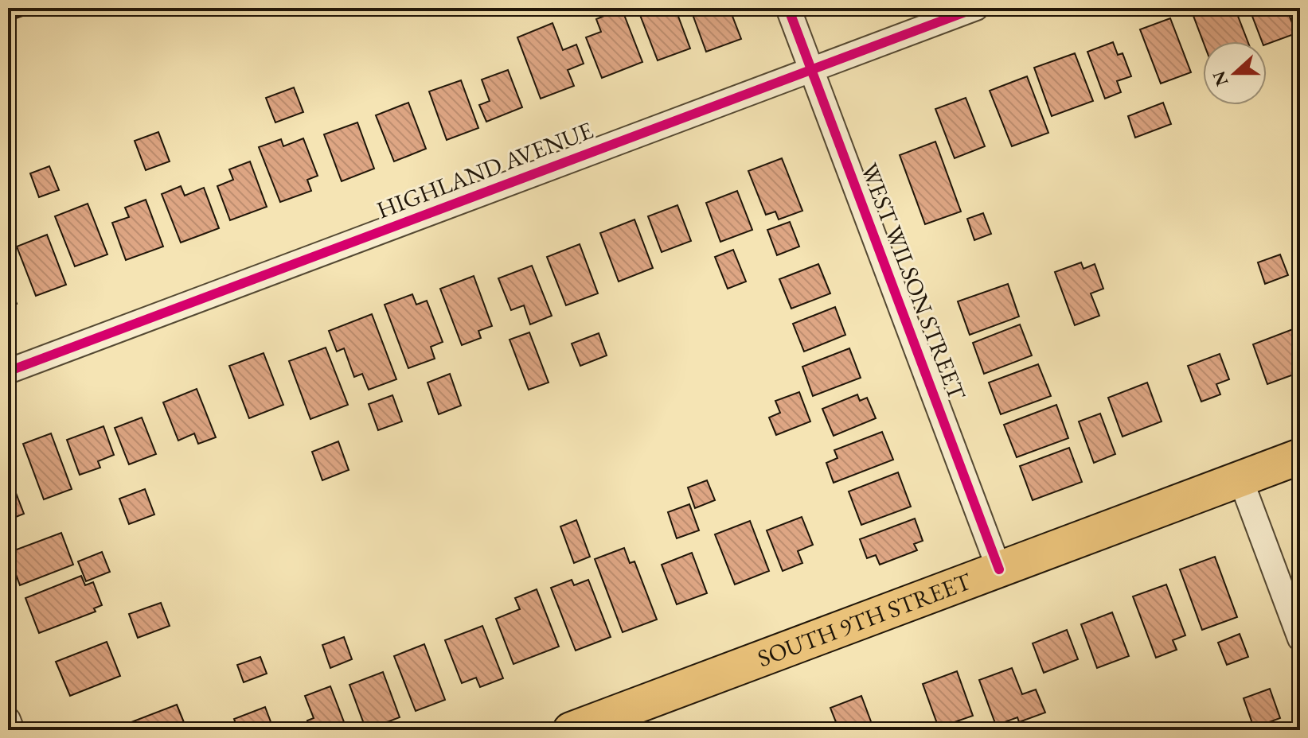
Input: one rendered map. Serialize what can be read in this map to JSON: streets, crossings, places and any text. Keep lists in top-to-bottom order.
{
  "streets": {
    "main road": ["SOUTH 9TH STREET"],
    "street": ["HIGHLAND AVENUE", "WEST WILSON STREET"]
  },
  "crossings": [
    ["HIGHLAND AVENUE", "WEST WILSON STREET"],
    ["WEST WILSON STREET", "SOUTH 9TH STREET"]
  ],
  "north": "left"
}
